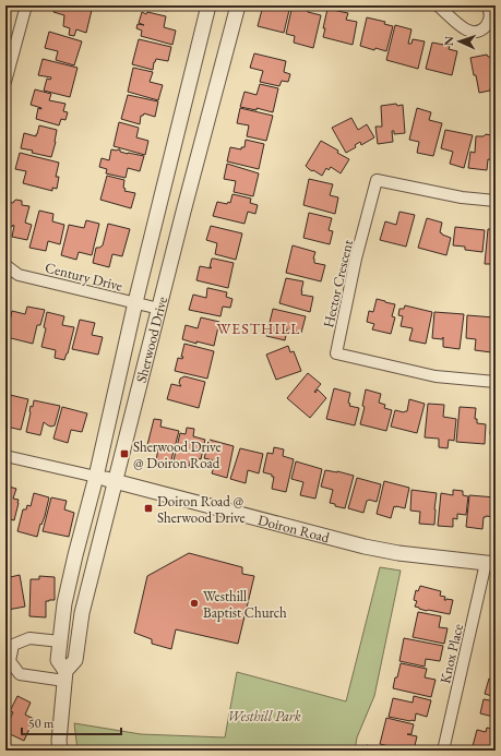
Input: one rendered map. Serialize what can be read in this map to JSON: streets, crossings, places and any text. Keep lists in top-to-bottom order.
{
  "streets": {
    "street": [
      "Century Drive",
      "Hector Crescent",
      "Sherwood Drive",
      "Doiron Road",
      "Knox Place"
    ]
  },
  "crossings": [
    ["Century Drive", "Sherwood Drive"],
    ["Sherwood Drive", "Doiron Road"],
    ["Doiron Road", "Knox Place"]
  ],
  "districts": ["WESTHILL"],
  "parks": ["Westhill Park"],
  "places": {
    "transit": ["Sherwood Drive @ Doiron Road", "Doiron Road @ Sherwood Drive"],
    "other": ["Westhill Baptist Church"]
  },
  "scale_bar": "50 m",
  "north": "left"
}
